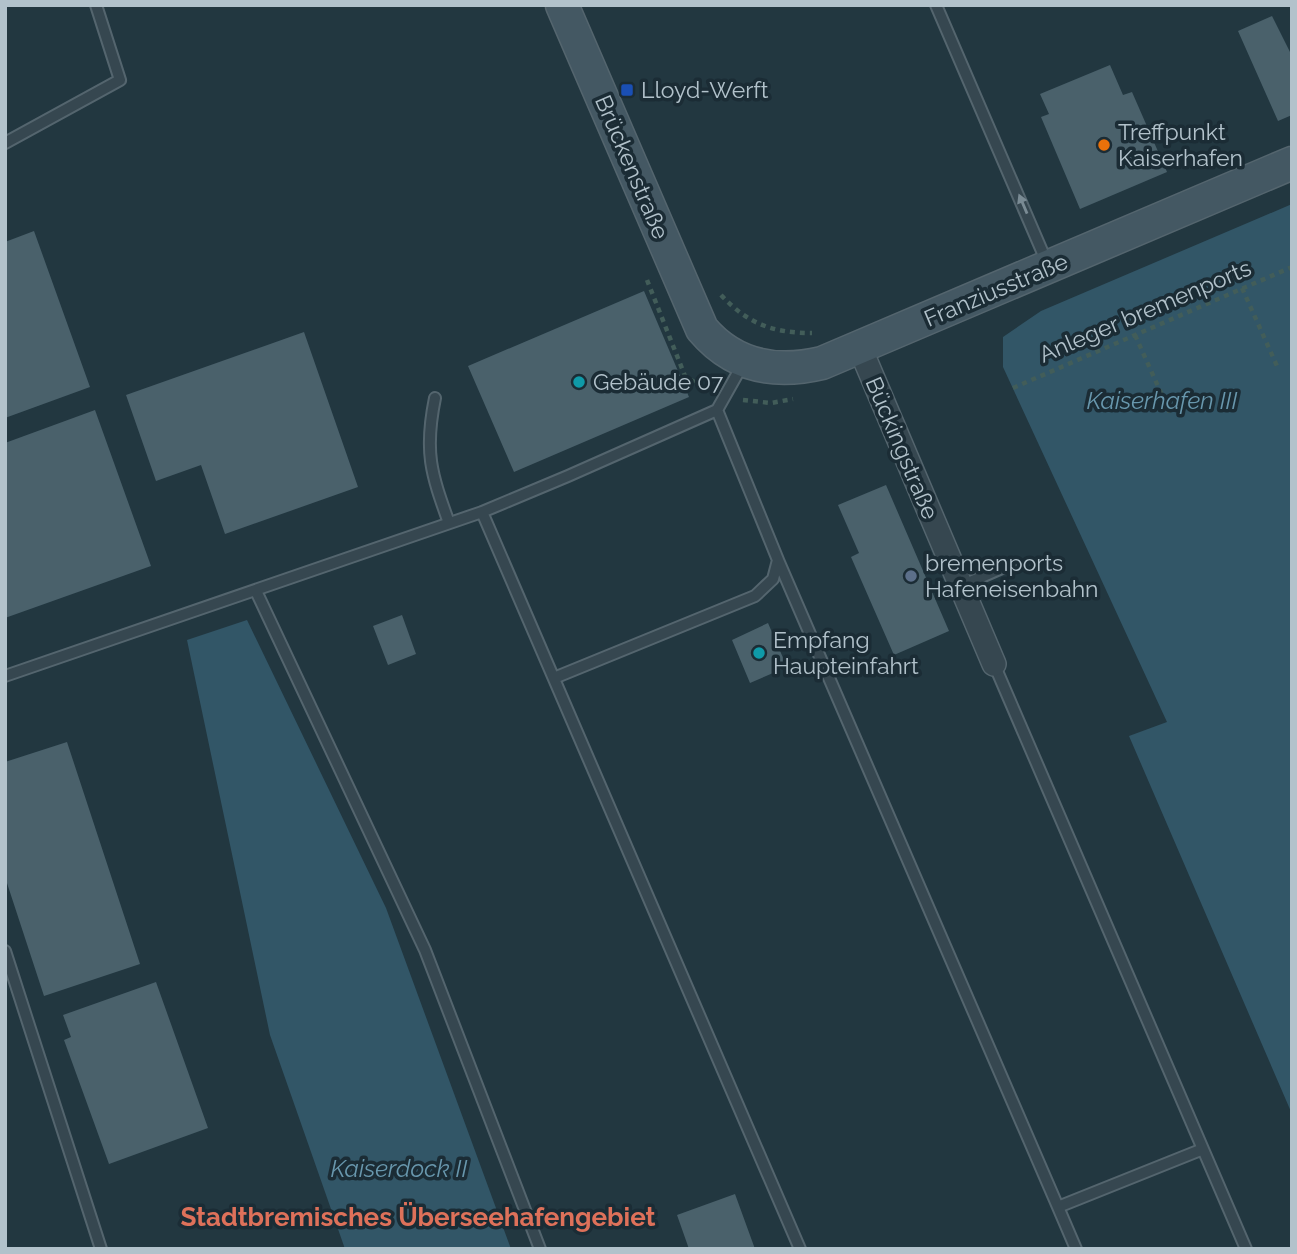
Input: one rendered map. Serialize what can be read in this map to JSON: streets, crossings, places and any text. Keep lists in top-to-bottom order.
{
  "streets": {
    "main road": ["Brückenstraße", "Franziusstraße"],
    "street": ["Bückingstraße"],
    "path": ["Anleger bremenports"]
  },
  "crossings": [
    ["Brückenstraße", "Franziusstraße"],
    ["Franziusstraße", "Bückingstraße"]
  ],
  "districts": ["Stadtbremisches Überseehafengebiet"],
  "water": ["Kaiserhafen III", "Kaiserdock II"],
  "places": {
    "transit": ["Lloyd-Werft"],
    "other": [
      "Treffpunkt Kaiserhafen",
      "Gebäude 07",
      "bremenports Hafeneisenbahn",
      "Empfang Haupteinfahrt"
    ]
  }
}
